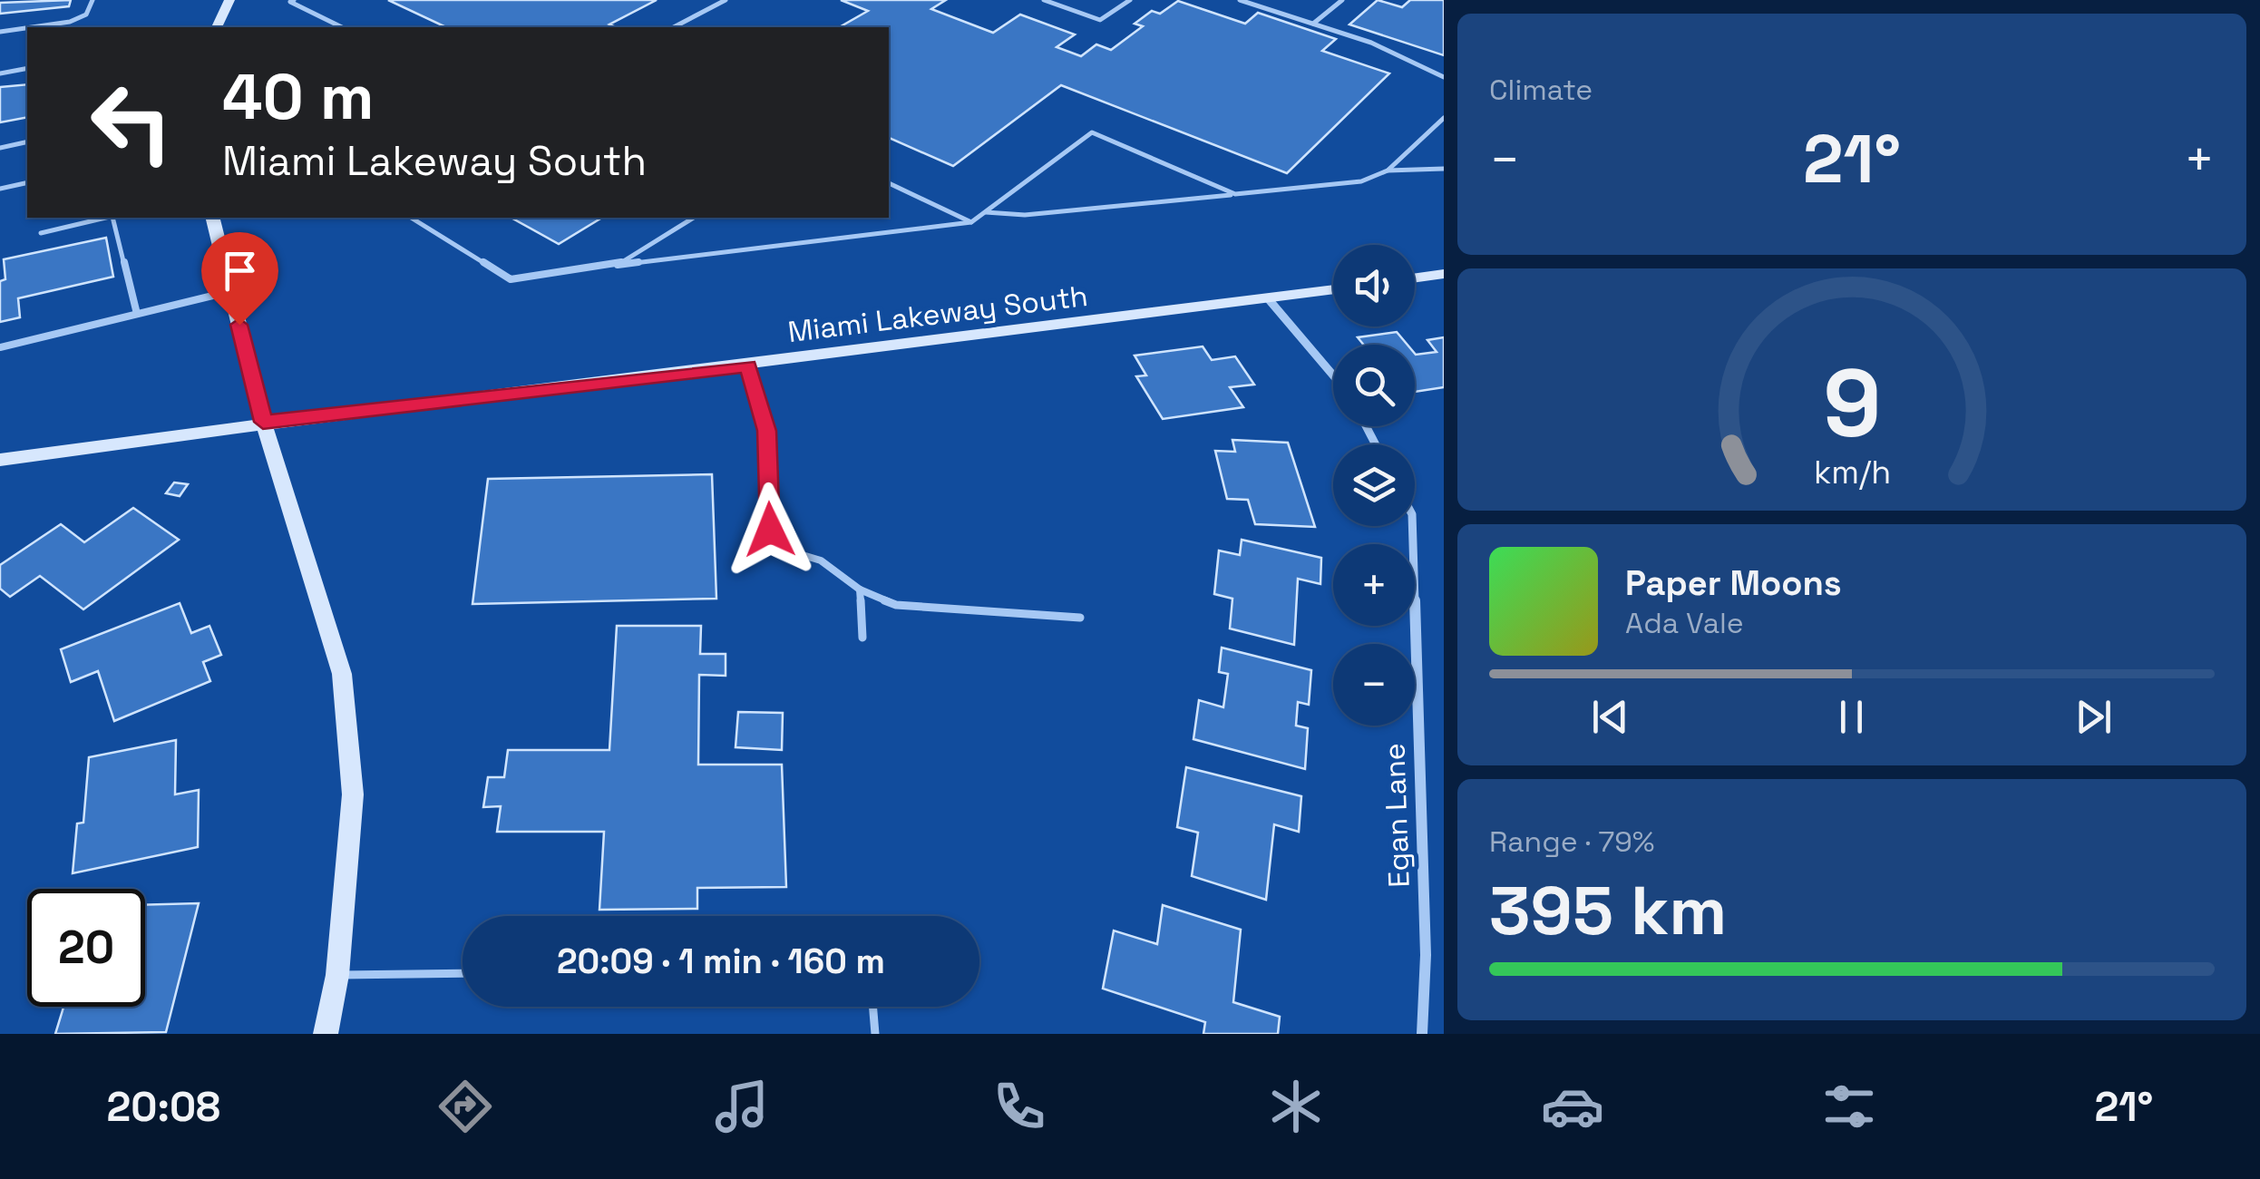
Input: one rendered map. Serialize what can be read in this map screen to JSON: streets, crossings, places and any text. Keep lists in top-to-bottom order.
{
  "streets": {
    "street": ["Miami Lakeway South", "Egan Lane"]
  },
  "page": {
    "tile": [
      "Climate",
      ["Range · 79%", "395 km"]
    ],
    "turn": ["40 m", "Miami Lakeway South"],
    "heat": ["−", "21°", "+"],
    "map_buttons": ["+", "−"],
    "song": ["Paper Moons", "Ada Vale"],
    "limit": "20",
    "trip": "20:09 · 1 min · 160 m",
    "tabs": ["20:08", "21°"],
    "gauge": ["9", "km/h"]
  }
}
